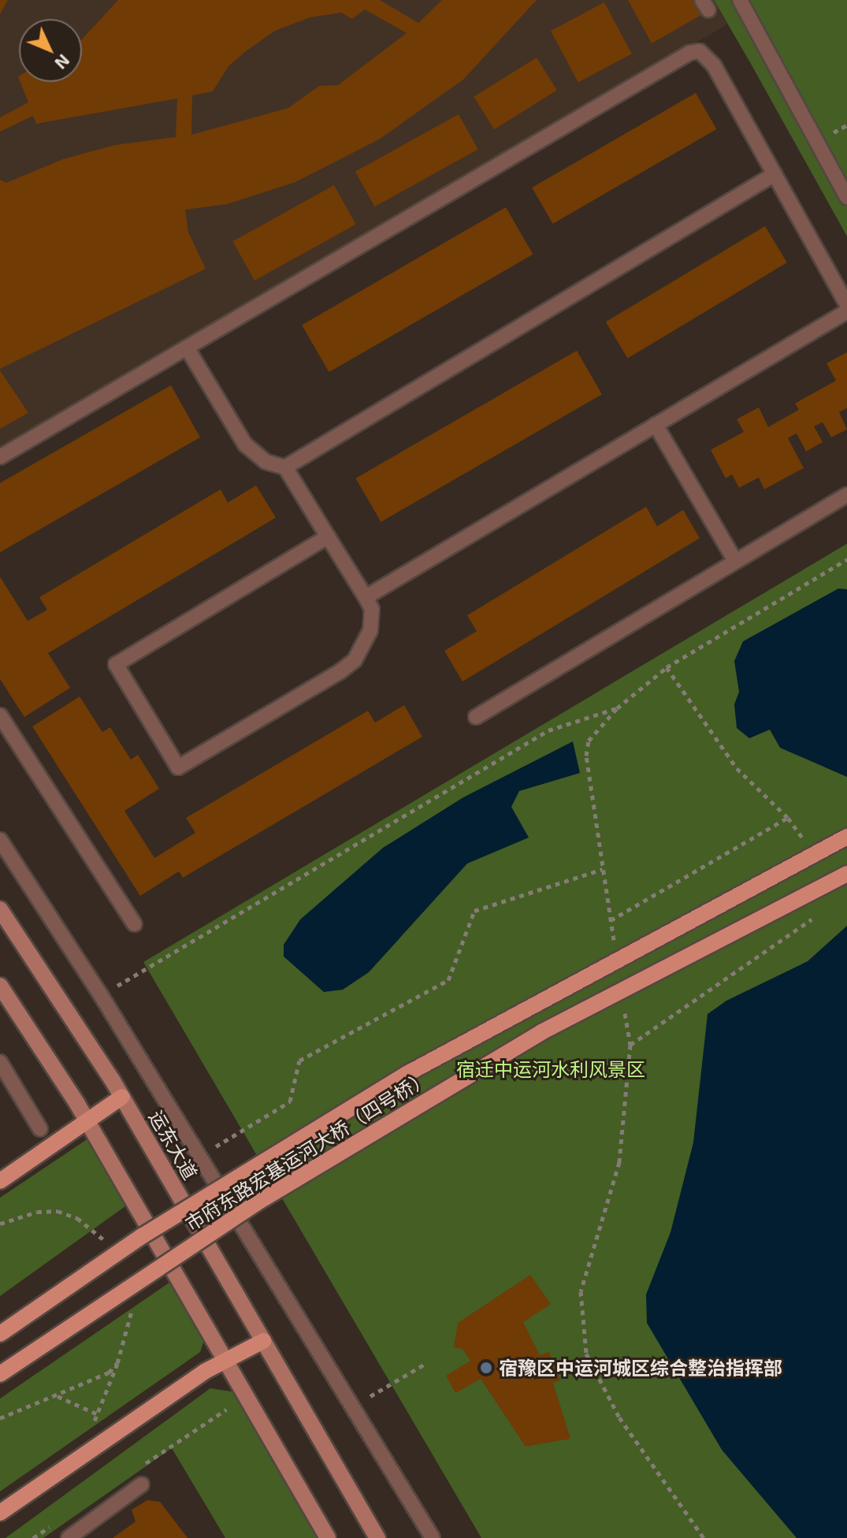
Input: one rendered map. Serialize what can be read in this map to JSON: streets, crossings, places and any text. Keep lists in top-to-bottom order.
{
  "streets": {
    "main road": ["运东大道", "市府东路宏基运河大桥（四号桥）"]
  },
  "parks": ["宿迁中运河水利风景区"],
  "places": ["宿豫区中运河城区综合整治指挥部"],
  "north": "bottom right"
}
